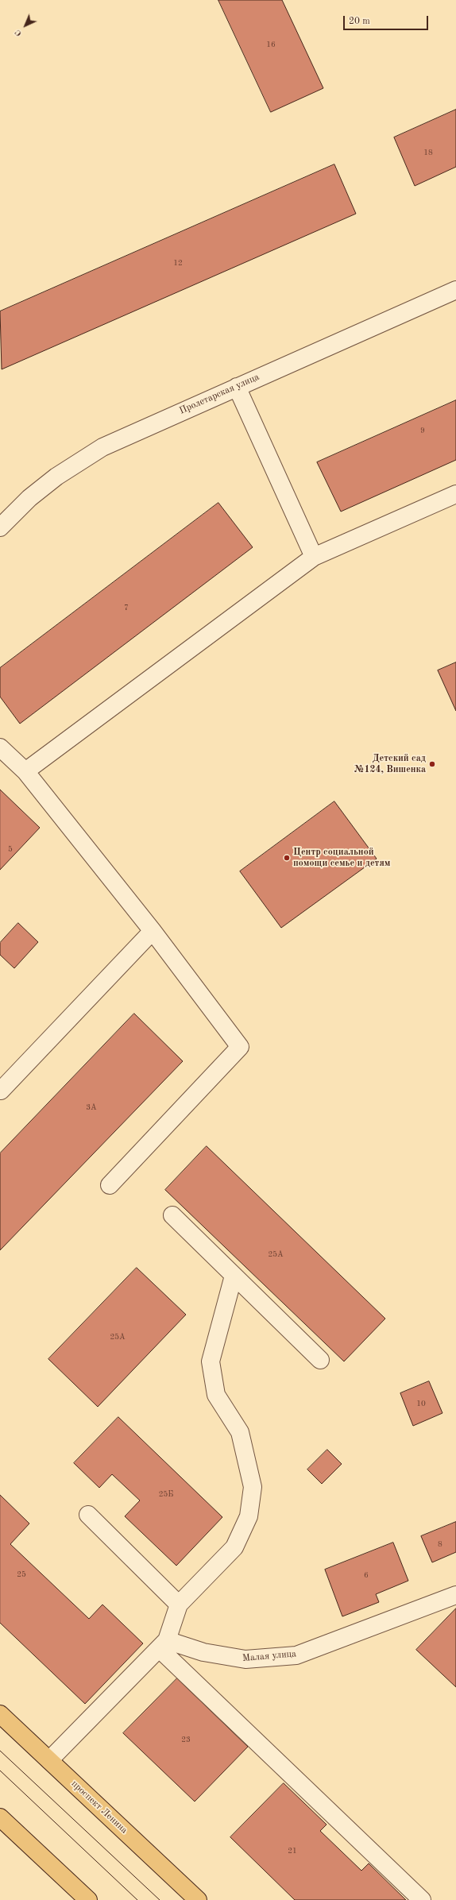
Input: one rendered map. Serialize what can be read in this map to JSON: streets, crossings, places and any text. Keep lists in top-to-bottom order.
{
  "streets": {
    "main road": ["проспект Ленина"],
    "street": ["Пролетарская улица", "Малая улица"]
  },
  "places": ["Детский сад №124, Вишенка", "Центр социальной помощи семье и детям"],
  "house_numbers": [
    "16",
    "18",
    "12",
    "9",
    "7",
    "5",
    "3А",
    "25А",
    "25А",
    "10",
    "25Б",
    "8",
    "25",
    "6",
    "23",
    "21"
  ],
  "scale_bar": "20 m",
  "north": "bottom left"
}
